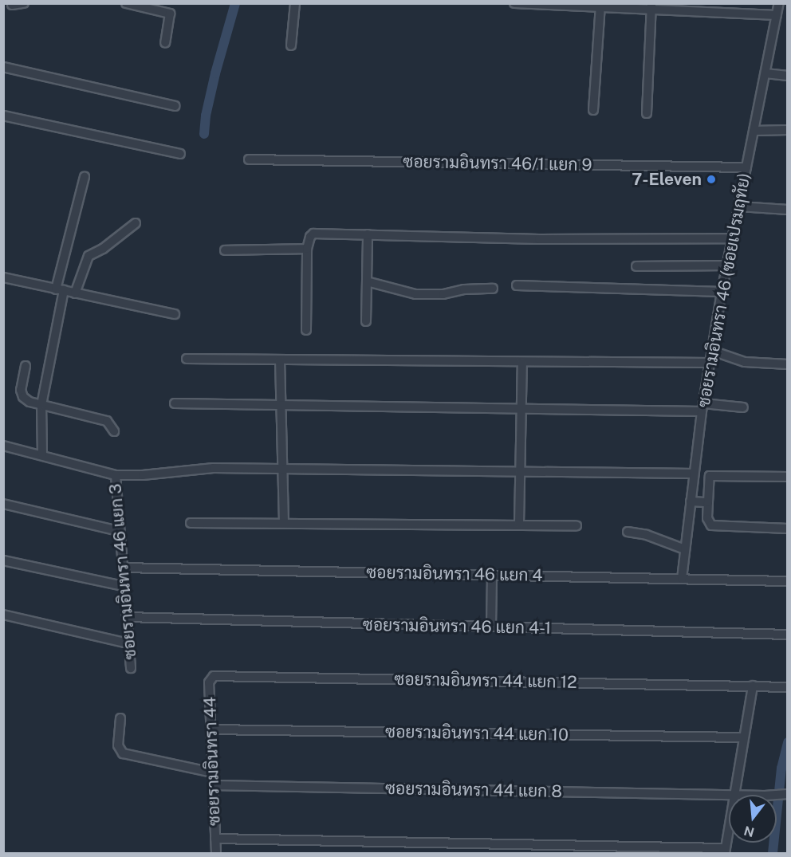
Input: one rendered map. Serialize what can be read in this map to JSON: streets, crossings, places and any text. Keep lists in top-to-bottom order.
{
  "streets": {
    "street": [
      "ซอยรามอินทรา 46/1 แยก 9",
      "ซอยรามอินทรา 46 (ซอยเปรมฤทัย)",
      "ซอยรามอินทรา 46 แยก 3",
      "ซอยรามอินทรา 46 แยก 4",
      "ซอยรามอินทรา 46 แยก 4-1",
      "ซอยรามอินทรา 44 แยก 12",
      "ซอยรามอินทรา 44 แยก 10",
      "ซอยรามอินทรา 44",
      "ซอยรามอินทรา 44 แยก 8"
    ]
  },
  "crossings": [
    ["ซอยรามอินทรา 46/1 แยก 9", "ซอยรามอินทรา 46 (ซอยเปรมฤทัย)"],
    ["ซอยรามอินทรา 46 (ซอยเปรมฤทัย)", "ซอยรามอินทรา 46 แยก 4"],
    ["ซอยรามอินทรา 46 แยก 3", "ซอยรามอินทรา 46 แยก 4"],
    ["ซอยรามอินทรา 46 แยก 3", "ซอยรามอินทรา 46 แยก 4-1"],
    ["ซอยรามอินทรา 44 แยก 12", "ซอยรามอินทรา 44"],
    ["ซอยรามอินทรา 44 แยก 10", "ซอยรามอินทรา 44"],
    ["ซอยรามอินทรา 44", "ซอยรามอินทรา 44 แยก 8"]
  ],
  "places": ["7-Eleven"],
  "north": "bottom"
}
